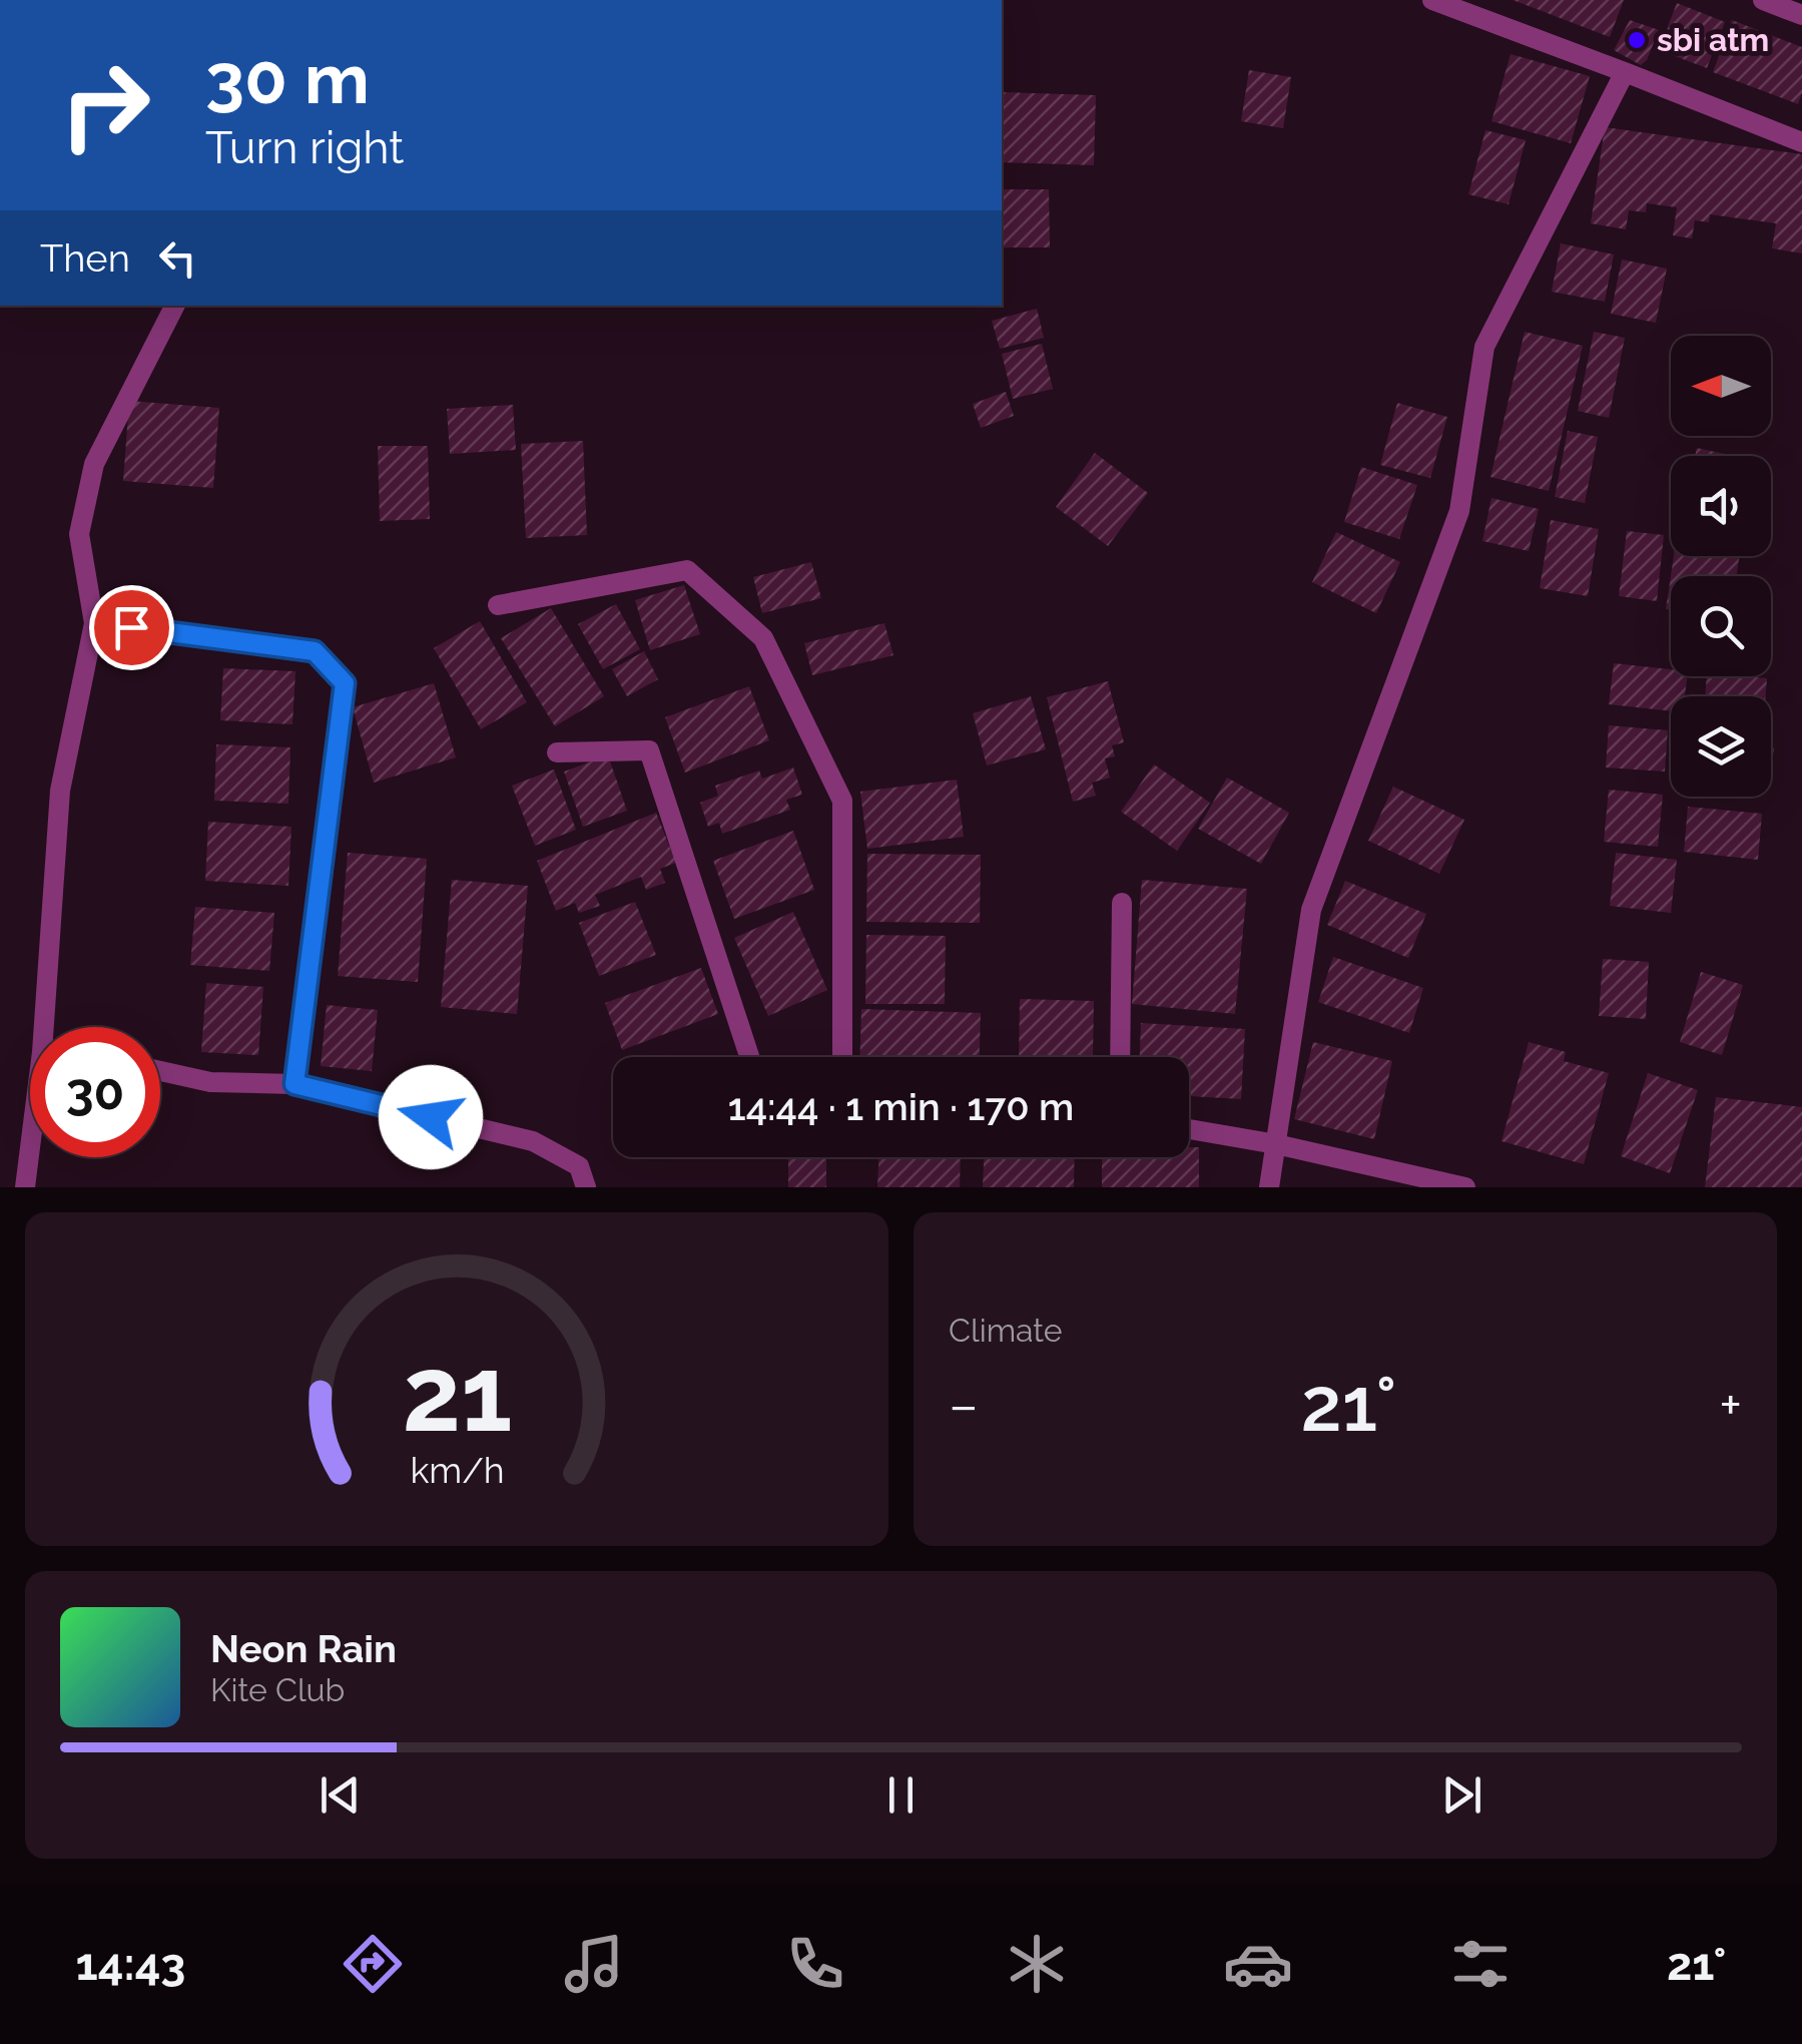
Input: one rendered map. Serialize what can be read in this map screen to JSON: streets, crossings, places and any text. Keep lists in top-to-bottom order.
{
  "places": ["sbi atm"],
  "north": "left",
  "page": {
    "turn": ["30 m", "Turn right"],
    "then": "Then",
    "limit": "30",
    "trip": "14:44 · 1 min · 170 m",
    "tile": "Climate",
    "heat": ["−", "21°", "+"],
    "song": ["Neon Rain", "Kite Club"],
    "tabs": ["14:43", "21°"],
    "gauge": ["21", "km/h"]
  }
}
